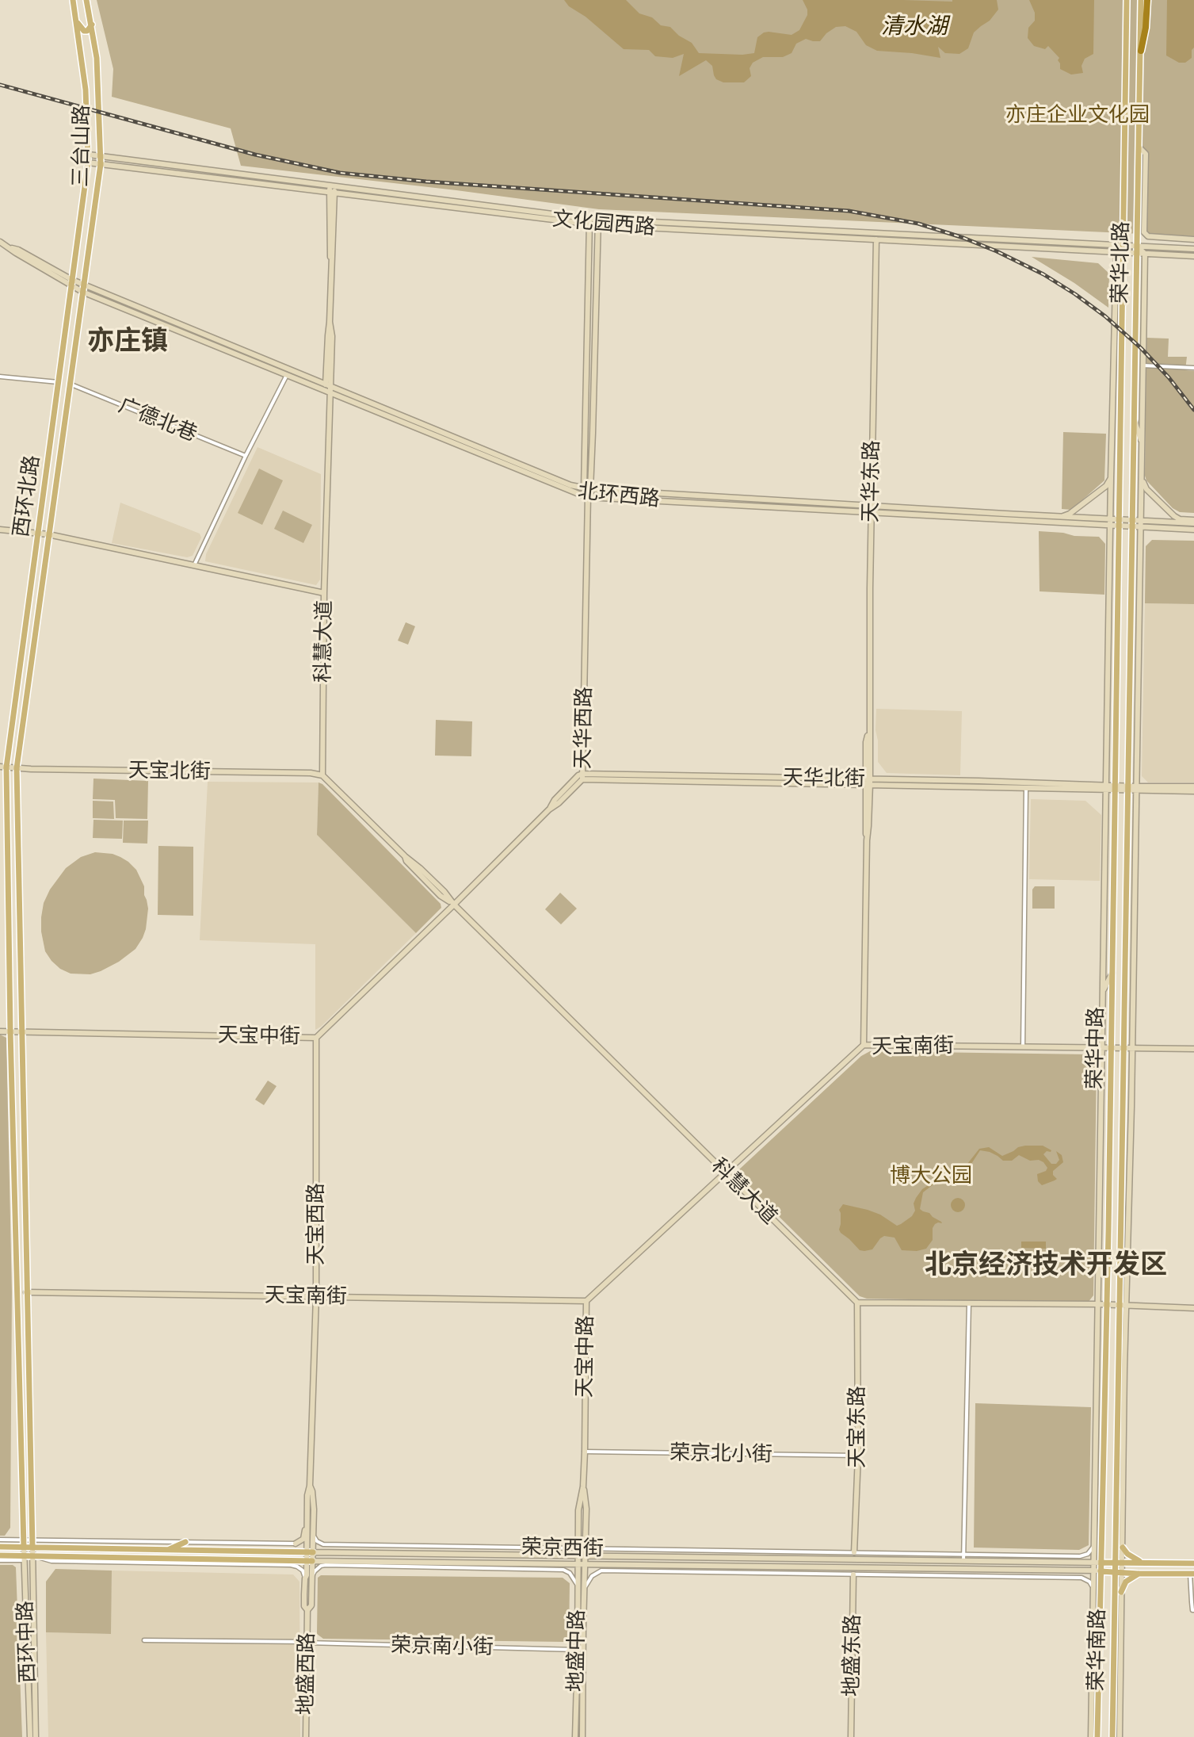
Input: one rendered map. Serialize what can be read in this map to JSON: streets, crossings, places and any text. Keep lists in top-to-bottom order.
{
  "streets": {
    "main road": [
      "三台山路",
      "荣华北路",
      "西环北路",
      "荣华中路",
      "荣京西街",
      "荣华南路"
    ],
    "street": [
      "文化园西路",
      "广德北巷",
      "天华东路",
      "北环西路",
      "科慧大道",
      "天华西路",
      "天宝北街",
      "天华北街",
      "天宝中街",
      "天宝南街",
      "天宝西路",
      "天宝中路",
      "天宝东路",
      "荣京北小街",
      "西环中路",
      "荣京南小街",
      "地盛中路",
      "地盛东路",
      "地盛西路"
    ]
  },
  "crossings": [
    ["三台山路", "文化园西路"],
    ["三台山路", "北环西路"],
    ["三台山路", "西环北路"],
    ["文化园西路", "荣华北路"],
    ["文化园西路", "天华东路"],
    ["文化园西路", "科慧大道"],
    ["文化园西路", "天华西路"],
    ["荣华北路", "北环西路"],
    ["荣华北路", "荣华中路"],
    ["广德北巷", "西环北路"],
    ["天华东路", "北环西路"],
    ["天华东路", "天华北街"],
    ["天华东路", "天宝南街"],
    ["北环西路", "西环北路"],
    ["北环西路", "科慧大道"],
    ["北环西路", "天华西路"],
    ["北环西路", "荣华中路"],
    ["西环北路", "天宝北街"],
    ["西环北路", "天宝中街"],
    ["西环北路", "天宝南街"],
    ["西环北路", "荣京西街"],
    ["西环北路", "西环中路"],
    ["科慧大道", "天华西路"],
    ["科慧大道", "天宝北街"],
    ["科慧大道", "天宝中街"],
    ["科慧大道", "天宝南街"],
    ["科慧大道", "天宝中路"],
    ["科慧大道", "天宝东路"],
    ["天华西路", "天华北街"],
    ["天华西路", "天宝中街"],
    ["天华北街", "荣华中路"],
    ["天宝中街", "天宝西路"],
    ["天宝南街", "荣华中路"],
    ["天宝南街", "天宝西路"],
    ["天宝南街", "天宝中路"],
    ["荣华中路", "荣京西街"],
    ["荣华中路", "荣华南路"],
    ["天宝西路", "荣京西街"],
    ["天宝中路", "荣京北小街"],
    ["天宝中路", "荣京西街"],
    ["天宝中路", "地盛中路"],
    ["天宝东路", "荣京北小街"],
    ["荣京西街", "西环中路"],
    ["荣京西街", "荣华南路"],
    ["荣京西街", "地盛中路"],
    ["荣京西街", "地盛西路"],
    ["荣京南小街", "地盛中路"],
    ["荣京南小街", "地盛西路"]
  ],
  "districts": ["亦庄镇", "北京经济技术开发区"],
  "water": ["清水湖"],
  "parks": ["亦庄企业文化园", "博大公园"]
}
